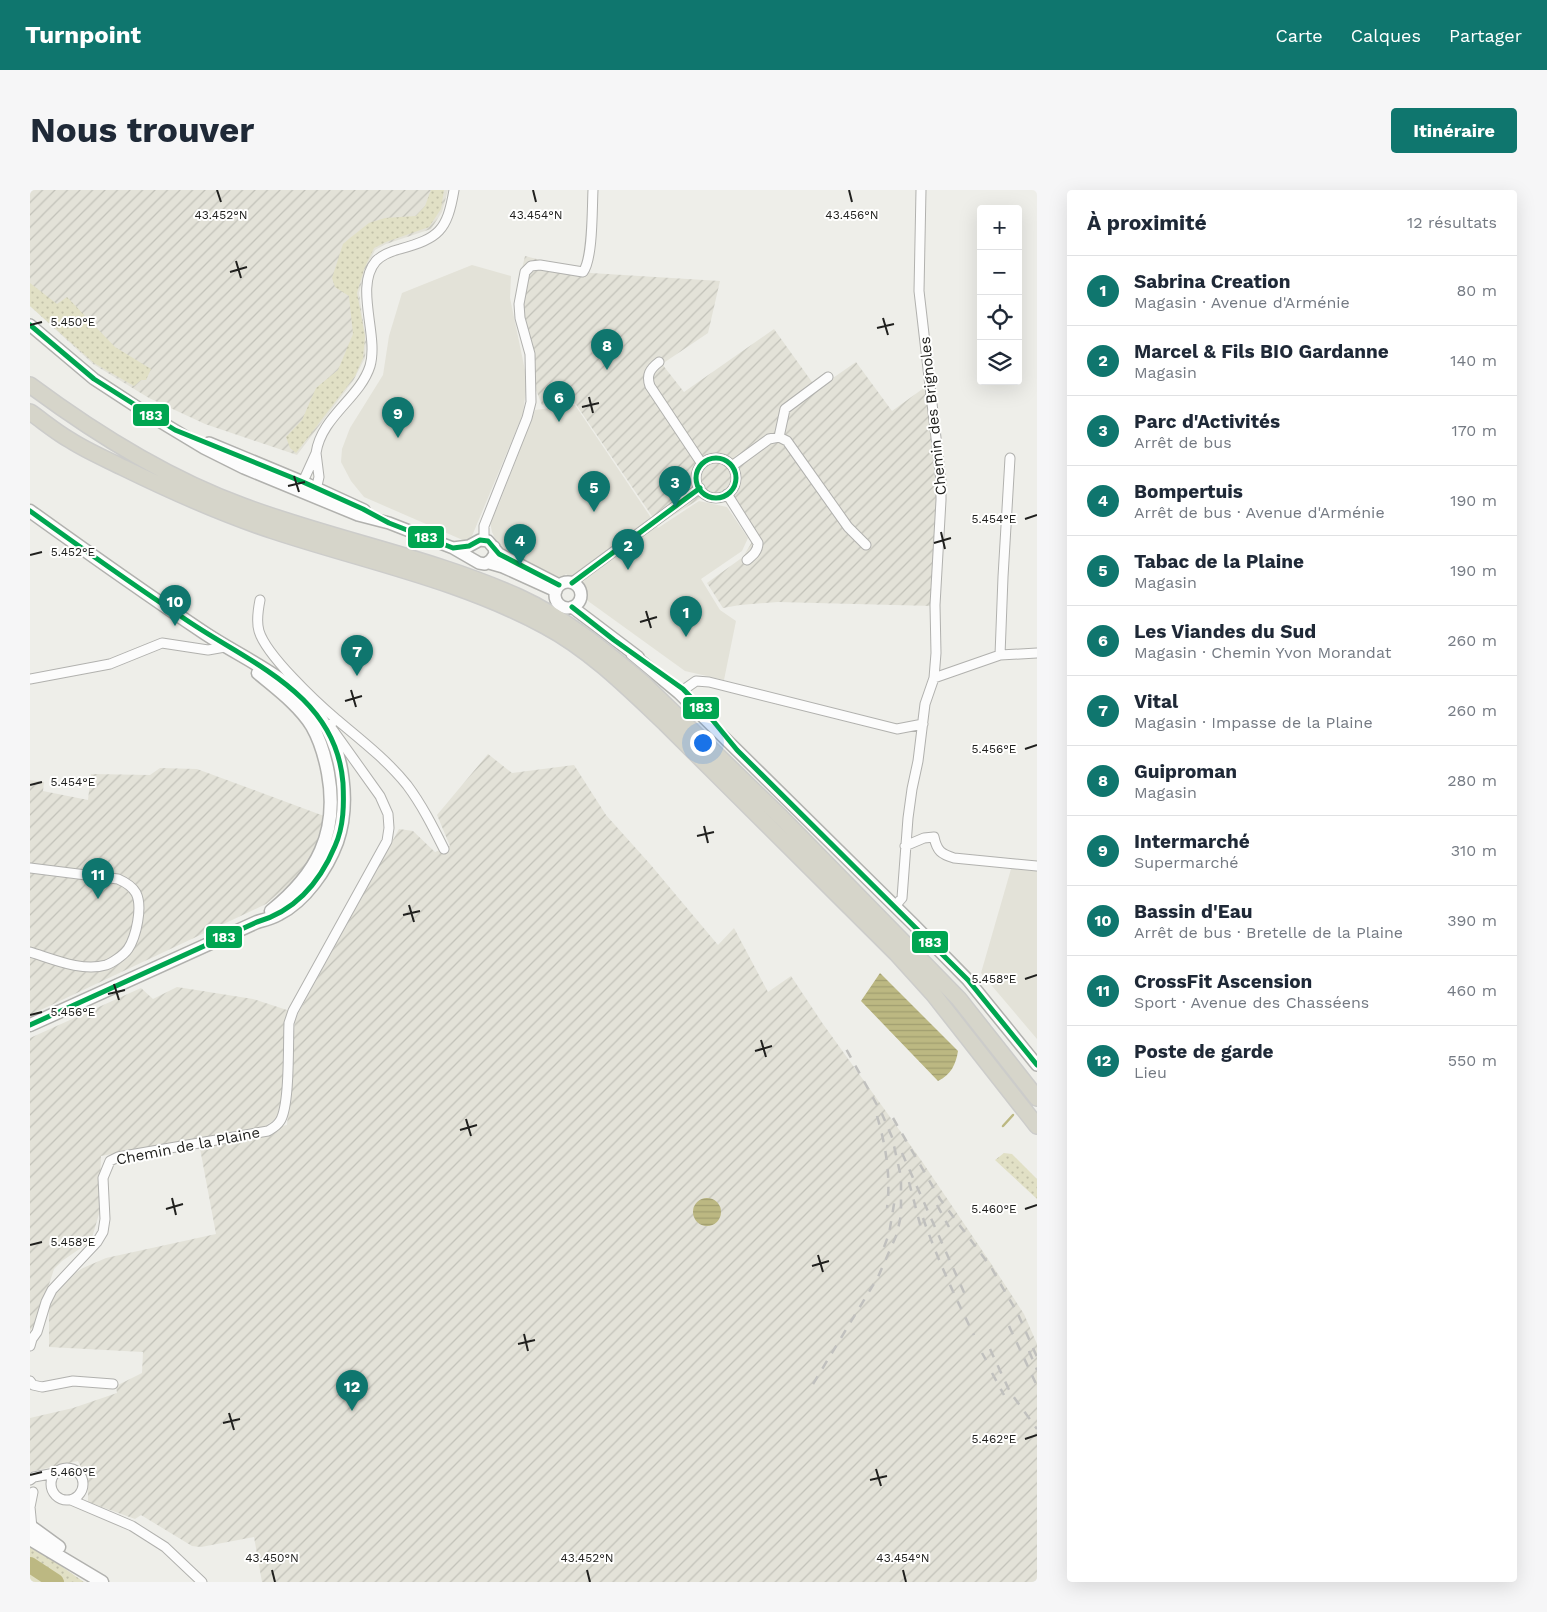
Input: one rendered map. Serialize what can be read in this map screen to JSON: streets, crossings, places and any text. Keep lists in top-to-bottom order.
{
  "streets": {
    "street": ["Chemin des Brignoles", "Chemin de la Plaine"]
  },
  "lines": ["transit line 183"],
  "page": {
    "header": "Turnpoint",
    "nav": ["Carte", "Calques", "Partager"],
    "buttons": "Itinéraire",
    "title": "Nous trouver",
    "heading": ["À proximité", "12 résultats"],
    "map_buttons": ["+", "−"],
    "list": [
      {
        "mark": "1",
        "name": "Sabrina Creation",
        "note": "Magasin · Avenue d'Arménie",
        "value": "80 m"
      },
      {
        "mark": "2",
        "name": "Marcel & Fils BIO Gardanne",
        "note": "Magasin",
        "value": "140 m"
      },
      {
        "mark": "3",
        "name": "Parc d'Activités",
        "note": "Arrêt de bus",
        "value": "170 m"
      },
      {
        "mark": "4",
        "name": "Bompertuis",
        "note": "Arrêt de bus · Avenue d'Arménie",
        "value": "190 m"
      },
      {
        "mark": "5",
        "name": "Tabac de la Plaine",
        "note": "Magasin",
        "value": "190 m"
      },
      {
        "mark": "6",
        "name": "Les Viandes du Sud",
        "note": "Magasin · Chemin Yvon Morandat",
        "value": "260 m"
      },
      {
        "mark": "7",
        "name": "Vital",
        "note": "Magasin · Impasse de la Plaine",
        "value": "260 m"
      },
      {
        "mark": "8",
        "name": "Guiproman",
        "note": "Magasin",
        "value": "280 m"
      },
      {
        "mark": "9",
        "name": "Intermarché",
        "note": "Supermarché",
        "value": "310 m"
      },
      {
        "mark": "10",
        "name": "Bassin d'Eau",
        "note": "Arrêt de bus · Bretelle de la Plaine",
        "value": "390 m"
      },
      {
        "mark": "11",
        "name": "CrossFit Ascension",
        "note": "Sport · Avenue des Chasséens",
        "value": "460 m"
      },
      {
        "mark": "12",
        "name": "Poste de garde",
        "note": "Lieu",
        "value": "550 m"
      }
    ],
    "pins": [
      "8",
      "6",
      "9",
      "3",
      "5",
      "4",
      "2",
      "10",
      "1",
      "7",
      "11",
      "12"
    ]
  },
  "coordinates": [
    "43.452°N",
    "43.454°N",
    "43.456°N",
    "5.450°E",
    "5.454°E",
    "5.452°E",
    "5.456°E",
    "5.458°E",
    "5.460°E",
    "5.462°E",
    "43.450°N"
  ]
}
